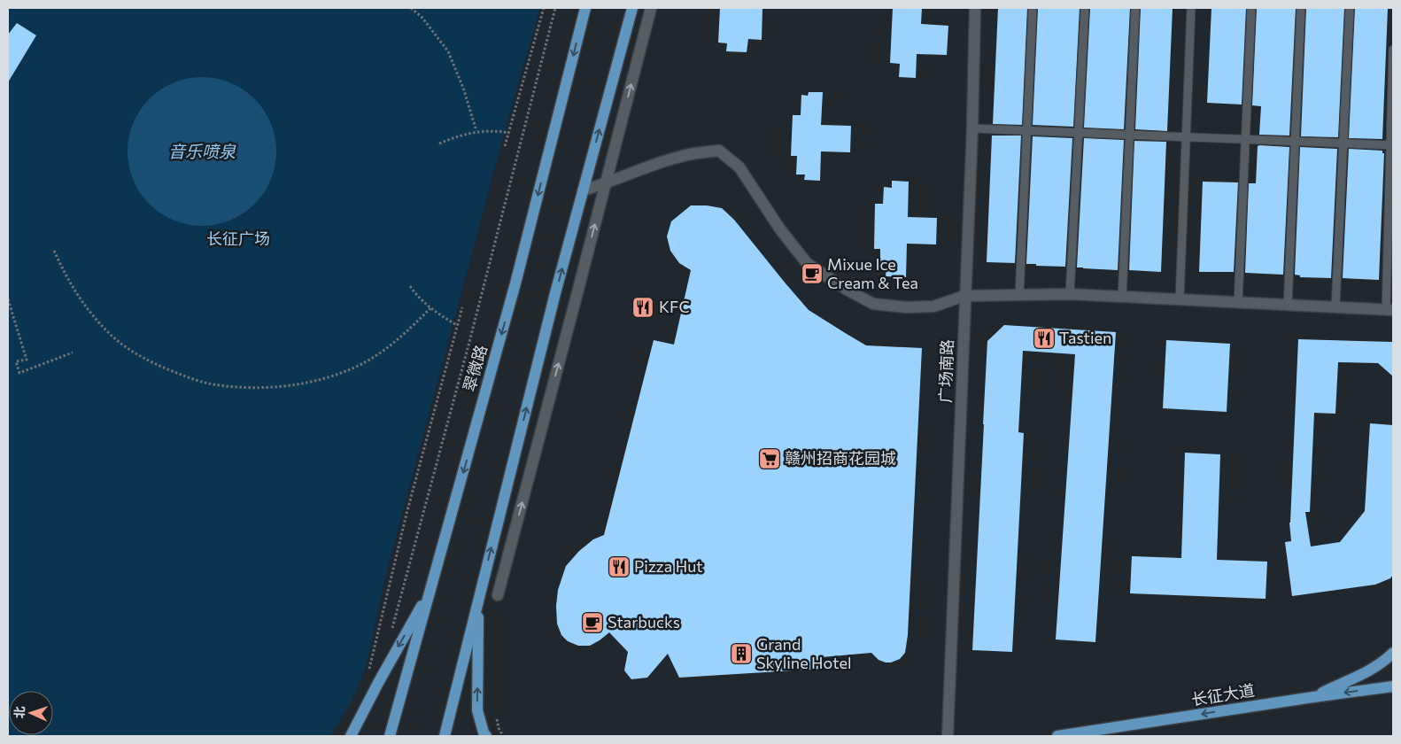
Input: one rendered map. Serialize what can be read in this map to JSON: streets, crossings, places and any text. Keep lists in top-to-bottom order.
{
  "streets": {
    "main road": ["翠微路", "长征大道"],
    "street": ["广场南路"]
  },
  "one_way": ["长征大道"],
  "water": ["音乐喷泉"],
  "parks": ["长征广场"],
  "places": {
    "cafe": ["Mixue Ice Cream & Tea", "Starbucks"],
    "restaurant": ["KFC", "Tastien", "Pizza Hut"],
    "supermarket": ["赣州招商花园城"],
    "building": ["Grand Skyline Hotel"]
  },
  "north": "left"
}
